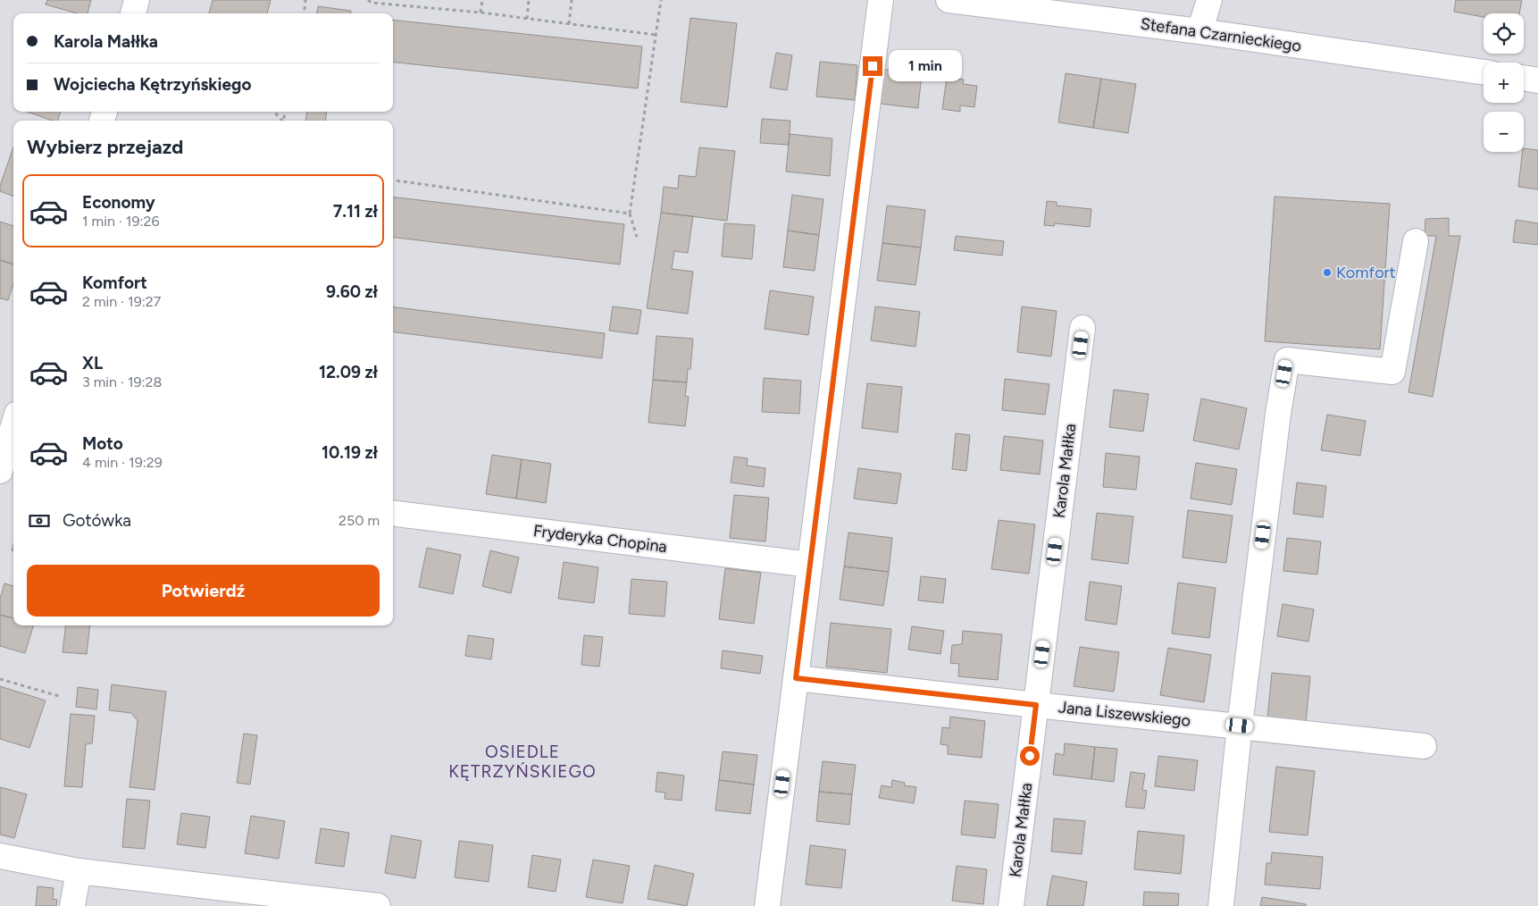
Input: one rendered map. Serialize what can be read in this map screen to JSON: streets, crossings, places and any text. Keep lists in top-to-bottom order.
{
  "streets": {
    "street": [
      "Stefana Czarnieckiego",
      "Karola Małłka",
      "Fryderyka Chopina",
      "Jana Liszewskiego"
    ]
  },
  "crossings": [
    ["Karola Małłka", "Jana Liszewskiego"]
  ],
  "districts": ["OSIEDLE KĘTRZYŃSKIEGO"],
  "places": ["Komfort"],
  "page": {
    "map_buttons": ["+", "−"],
    "banner": ["Karola Małłka", "Wojciecha Kętrzyńskiego"],
    "bubble": "1 min",
    "heading": "Wybierz przejazd",
    "list": [
      {
        "name": "Economy",
        "note": "1 min · 19:26",
        "value": "7.11 zł"
      },
      {
        "name": "Komfort",
        "note": "2 min · 19:27",
        "value": "9.60 zł"
      },
      {
        "name": "XL",
        "note": "3 min · 19:28",
        "value": "12.09 zł"
      },
      {
        "name": "Moto",
        "note": "4 min · 19:29",
        "value": "10.19 zł"
      }
    ],
    "pay": ["Gotówka", "250 m"],
    "buttons": "Potwierdź"
  }
}
